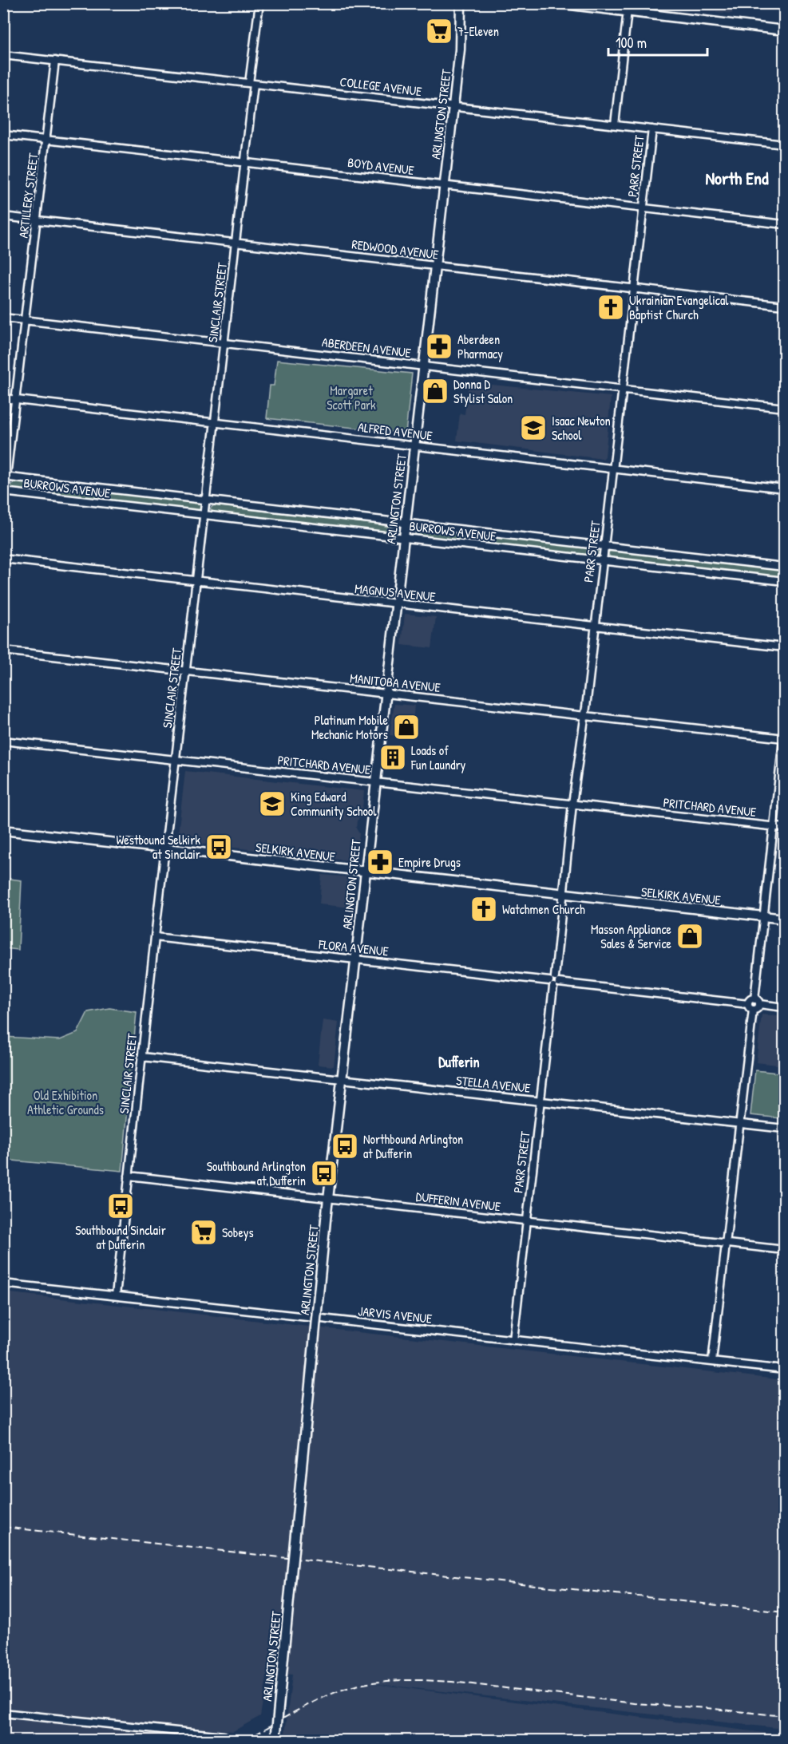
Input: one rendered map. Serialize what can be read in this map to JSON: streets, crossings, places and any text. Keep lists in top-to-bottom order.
{
  "streets": {
    "main road": ["ARLINGTON STREET", "SELKIRK AVENUE"],
    "street": [
      "COLLEGE AVENUE",
      "BOYD AVENUE",
      "PARR STREET",
      "ARTILLERY STREET",
      "REDWOOD AVENUE",
      "SINCLAIR STREET",
      "ABERDEEN AVENUE",
      "ALFRED AVENUE",
      "BURROWS AVENUE",
      "MAGNUS AVENUE",
      "MANITOBA AVENUE",
      "PRITCHARD AVENUE",
      "FLORA AVENUE",
      "STELLA AVENUE",
      "DUFFERIN AVENUE",
      "JARVIS AVENUE"
    ]
  },
  "crossings": [
    ["COLLEGE AVENUE", "ARLINGTON STREET"],
    ["COLLEGE AVENUE", "PARR STREET"],
    ["COLLEGE AVENUE", "ARTILLERY STREET"],
    ["COLLEGE AVENUE", "SINCLAIR STREET"],
    ["ARLINGTON STREET", "BOYD AVENUE"],
    ["ARLINGTON STREET", "REDWOOD AVENUE"],
    ["ARLINGTON STREET", "ABERDEEN AVENUE"],
    ["ARLINGTON STREET", "ALFRED AVENUE"],
    ["ARLINGTON STREET", "BURROWS AVENUE"],
    ["ARLINGTON STREET", "MAGNUS AVENUE"],
    ["ARLINGTON STREET", "MANITOBA AVENUE"],
    ["ARLINGTON STREET", "PRITCHARD AVENUE"],
    ["ARLINGTON STREET", "SELKIRK AVENUE"],
    ["ARLINGTON STREET", "FLORA AVENUE"],
    ["ARLINGTON STREET", "STELLA AVENUE"],
    ["ARLINGTON STREET", "DUFFERIN AVENUE"],
    ["BOYD AVENUE", "PARR STREET"],
    ["BOYD AVENUE", "ARTILLERY STREET"],
    ["BOYD AVENUE", "SINCLAIR STREET"],
    ["PARR STREET", "REDWOOD AVENUE"],
    ["PARR STREET", "ABERDEEN AVENUE"],
    ["PARR STREET", "ALFRED AVENUE"],
    ["PARR STREET", "BURROWS AVENUE"],
    ["PARR STREET", "MAGNUS AVENUE"],
    ["PARR STREET", "MANITOBA AVENUE"],
    ["PARR STREET", "PRITCHARD AVENUE"],
    ["PARR STREET", "SELKIRK AVENUE"],
    ["PARR STREET", "FLORA AVENUE"],
    ["PARR STREET", "STELLA AVENUE"],
    ["PARR STREET", "DUFFERIN AVENUE"],
    ["PARR STREET", "JARVIS AVENUE"],
    ["ARTILLERY STREET", "REDWOOD AVENUE"],
    ["ARTILLERY STREET", "ABERDEEN AVENUE"],
    ["ARTILLERY STREET", "ALFRED AVENUE"],
    ["ARTILLERY STREET", "BURROWS AVENUE"],
    ["REDWOOD AVENUE", "SINCLAIR STREET"],
    ["SINCLAIR STREET", "ABERDEEN AVENUE"],
    ["SINCLAIR STREET", "ALFRED AVENUE"],
    ["SINCLAIR STREET", "BURROWS AVENUE"],
    ["SINCLAIR STREET", "MAGNUS AVENUE"],
    ["SINCLAIR STREET", "MANITOBA AVENUE"],
    ["SINCLAIR STREET", "PRITCHARD AVENUE"],
    ["SINCLAIR STREET", "SELKIRK AVENUE"],
    ["SINCLAIR STREET", "FLORA AVENUE"],
    ["SINCLAIR STREET", "STELLA AVENUE"],
    ["SINCLAIR STREET", "DUFFERIN AVENUE"],
    ["SINCLAIR STREET", "JARVIS AVENUE"]
  ],
  "districts": ["North End", "Dufferin"],
  "parks": ["Margaret Scott Park", "Old Exhibition Athletic Grounds"],
  "places": {
    "supermarket": ["7-Eleven", "Sobeys"],
    "church": ["Ukrainian Evangelical Baptist Church", "Watchmen Church"],
    "pharmacy": ["Aberdeen Pharmacy", "Empire Drugs"],
    "shop": ["Donna D Stylist Salon", "Platinum Mobile Mechanic Motors", "Masson Appliance Sales & Service"],
    "school or university": ["Isaac Newton School", "King Edward Community School"],
    "building": ["Loads of Fun Laundry"],
    "bus stop": [
      "Westbound Selkirk at Sinclair",
      "Northbound Arlington at Dufferin",
      "Southbound Arlington at Dufferin",
      "Southbound Sinclair at Dufferin"
    ]
  },
  "scale_bar": "100 m"
}
